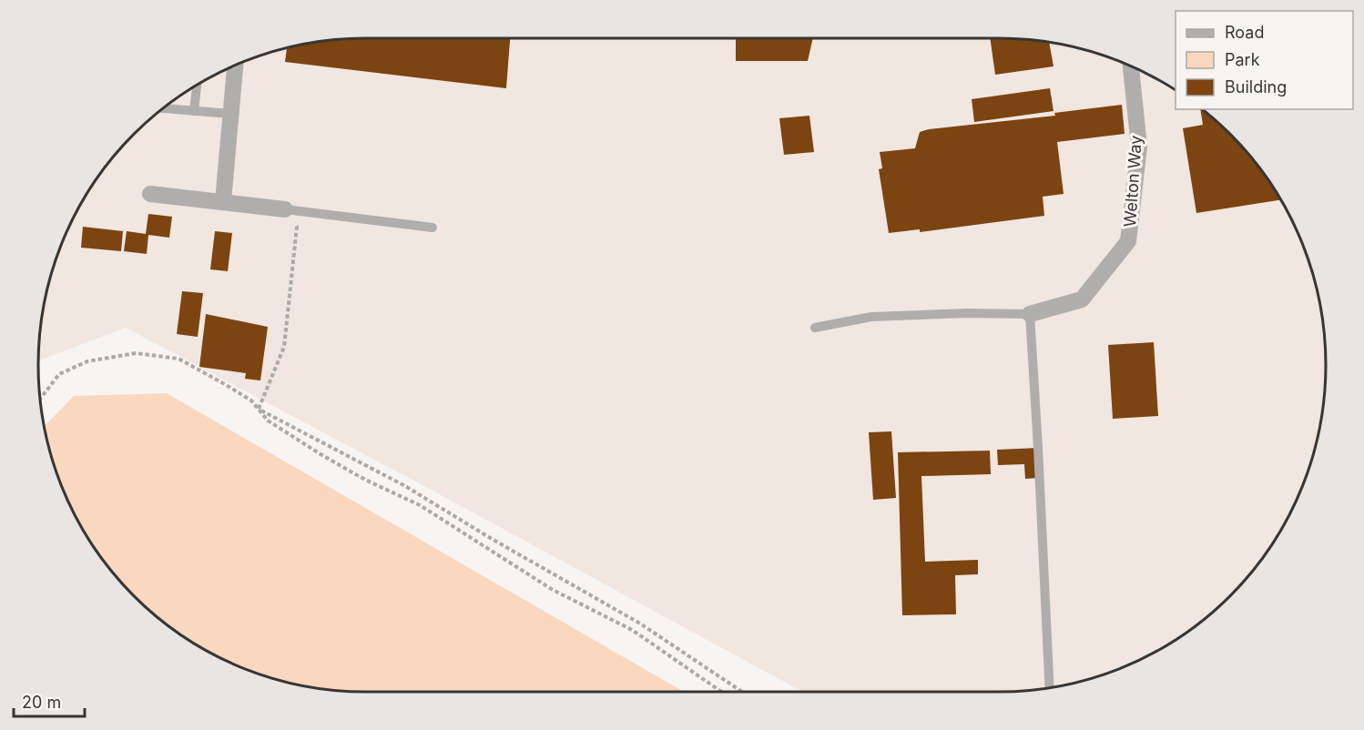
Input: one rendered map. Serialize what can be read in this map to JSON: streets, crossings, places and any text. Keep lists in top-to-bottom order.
{
  "streets": {
    "street": ["Welton Way"]
  },
  "legend": ["Road", "Park", "Building"],
  "scale_bar": "20 m"
}
